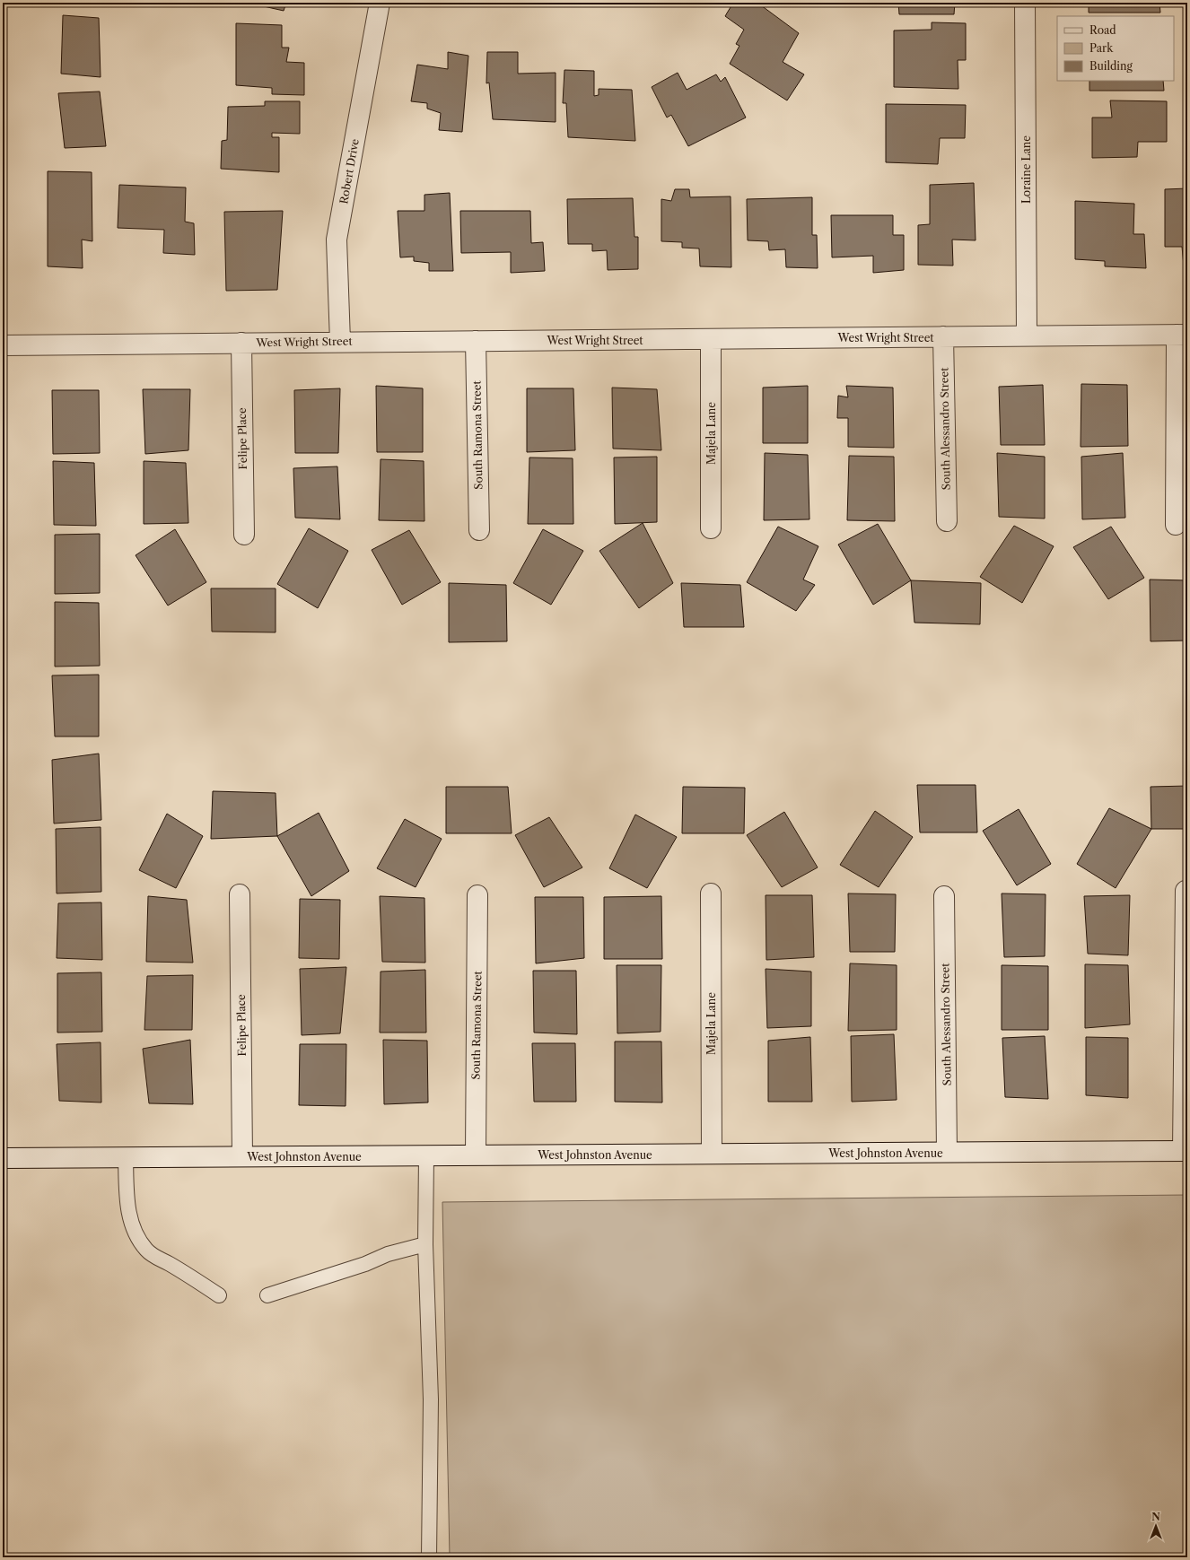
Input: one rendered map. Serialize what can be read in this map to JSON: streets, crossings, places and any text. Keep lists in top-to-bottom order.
{
  "streets": {
    "street": [
      "Loraine Lane",
      "Robert Drive",
      "West Wright Street",
      "South Alessandro Street",
      "Majela Lane",
      "South Ramona Street",
      "Felipe Place",
      "West Johnston Avenue"
    ]
  },
  "crossings": [
    ["Loraine Lane", "West Wright Street"],
    ["Robert Drive", "West Wright Street"],
    ["West Wright Street", "South Alessandro Street"],
    ["West Wright Street", "Majela Lane"],
    ["West Wright Street", "South Ramona Street"],
    ["West Wright Street", "Felipe Place"],
    ["South Alessandro Street", "West Johnston Avenue"],
    ["Majela Lane", "West Johnston Avenue"],
    ["South Ramona Street", "West Johnston Avenue"],
    ["Felipe Place", "West Johnston Avenue"]
  ],
  "legend": ["Road", "Park", "Building"],
  "north": "top"
}
